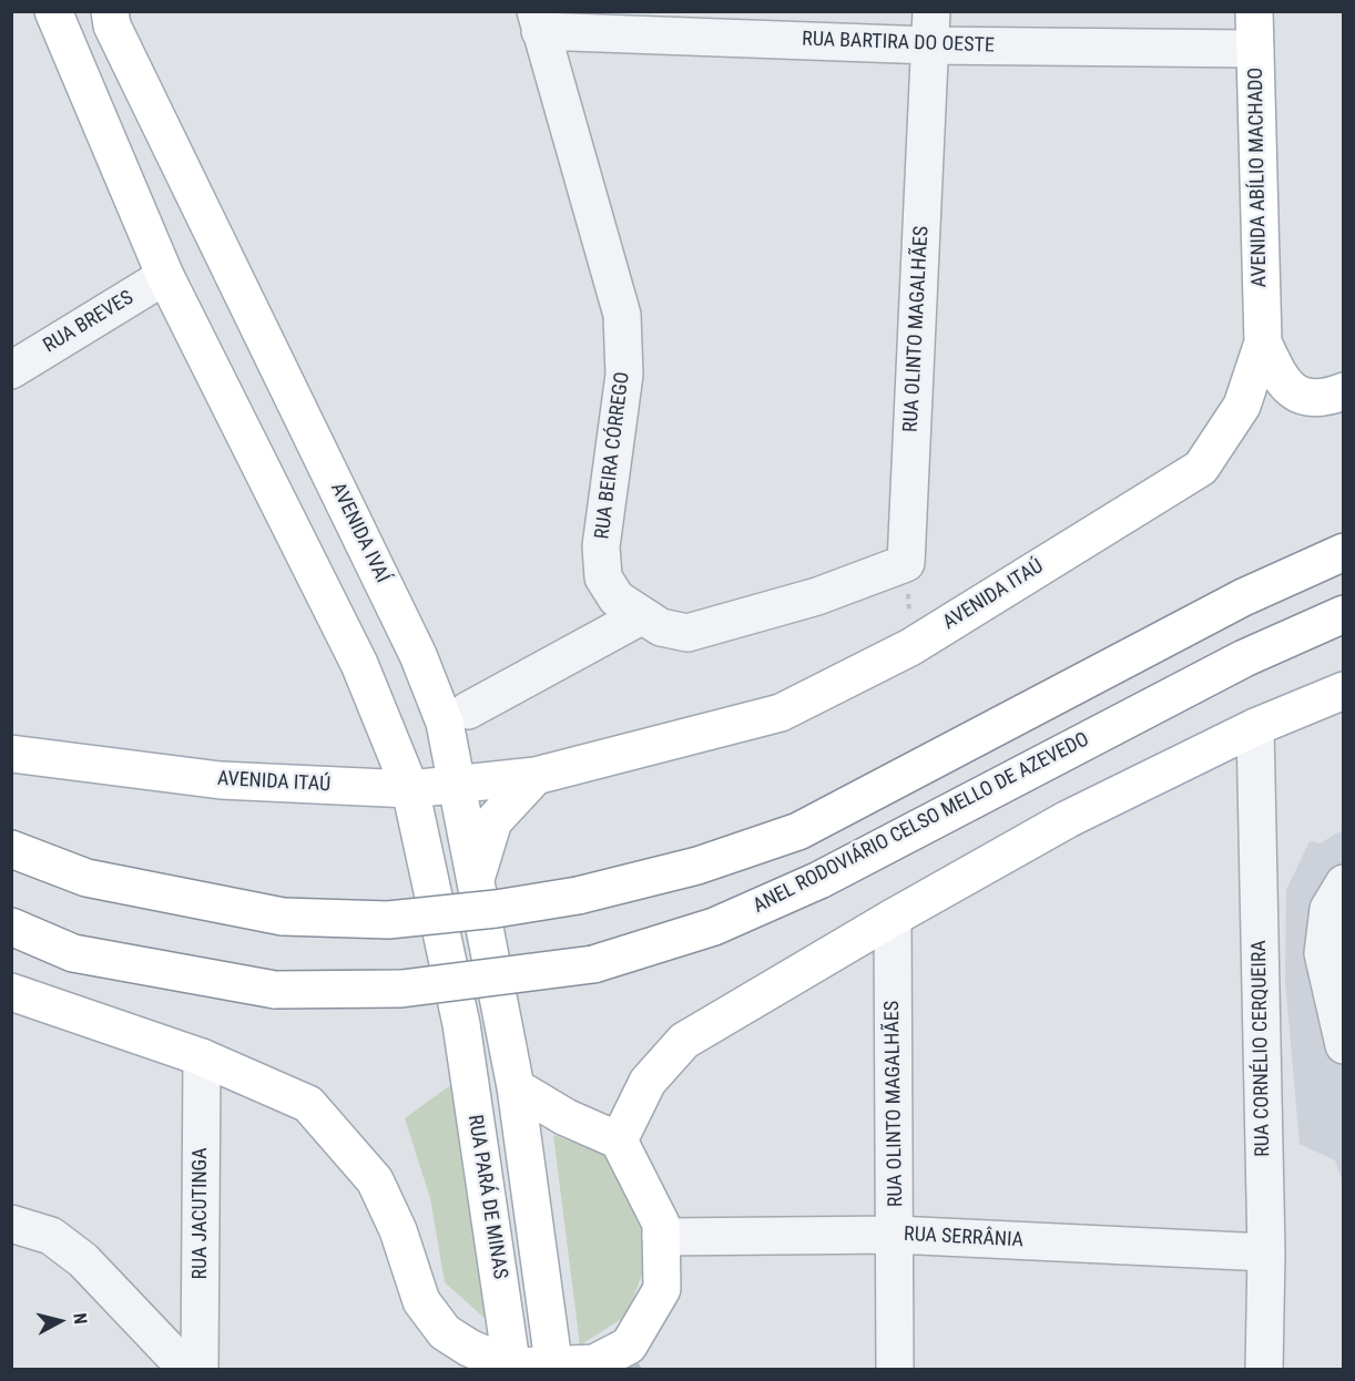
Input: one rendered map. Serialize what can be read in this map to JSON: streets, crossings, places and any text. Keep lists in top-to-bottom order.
{
  "streets": {
    "main road": [
      "AVENIDA ABÍLIO MACHADO",
      "AVENIDA IVAÍ",
      "AVENIDA ITAÚ",
      "ANEL RODOVIÁRIO CELSO MELLO DE AZEVEDO",
      "RUA PARÁ DE MINAS"
    ],
    "street": [
      "RUA BARTIRA DO OESTE",
      "RUA BREVES",
      "RUA OLINTO MAGALHÃES",
      "RUA BEIRA CÓRREGO",
      "RUA CORNÉLIO CERQUEIRA",
      "RUA JACUTINGA",
      "RUA SERRÂNIA"
    ]
  },
  "crossings": [
    ["RUA BARTIRA DO OESTE", "AVENIDA ABÍLIO MACHADO"],
    ["RUA BARTIRA DO OESTE", "RUA OLINTO MAGALHÃES"],
    ["RUA BARTIRA DO OESTE", "RUA BEIRA CÓRREGO"],
    ["AVENIDA ABÍLIO MACHADO", "AVENIDA ITAÚ"],
    ["RUA OLINTO MAGALHÃES", "RUA BEIRA CÓRREGO"],
    ["RUA OLINTO MAGALHÃES", "RUA SERRÂNIA"],
    ["AVENIDA IVAÍ", "AVENIDA ITAÚ"],
    ["AVENIDA ITAÚ", "RUA PARÁ DE MINAS"],
    ["RUA CORNÉLIO CERQUEIRA", "RUA SERRÂNIA"]
  ],
  "north": "right"
}
